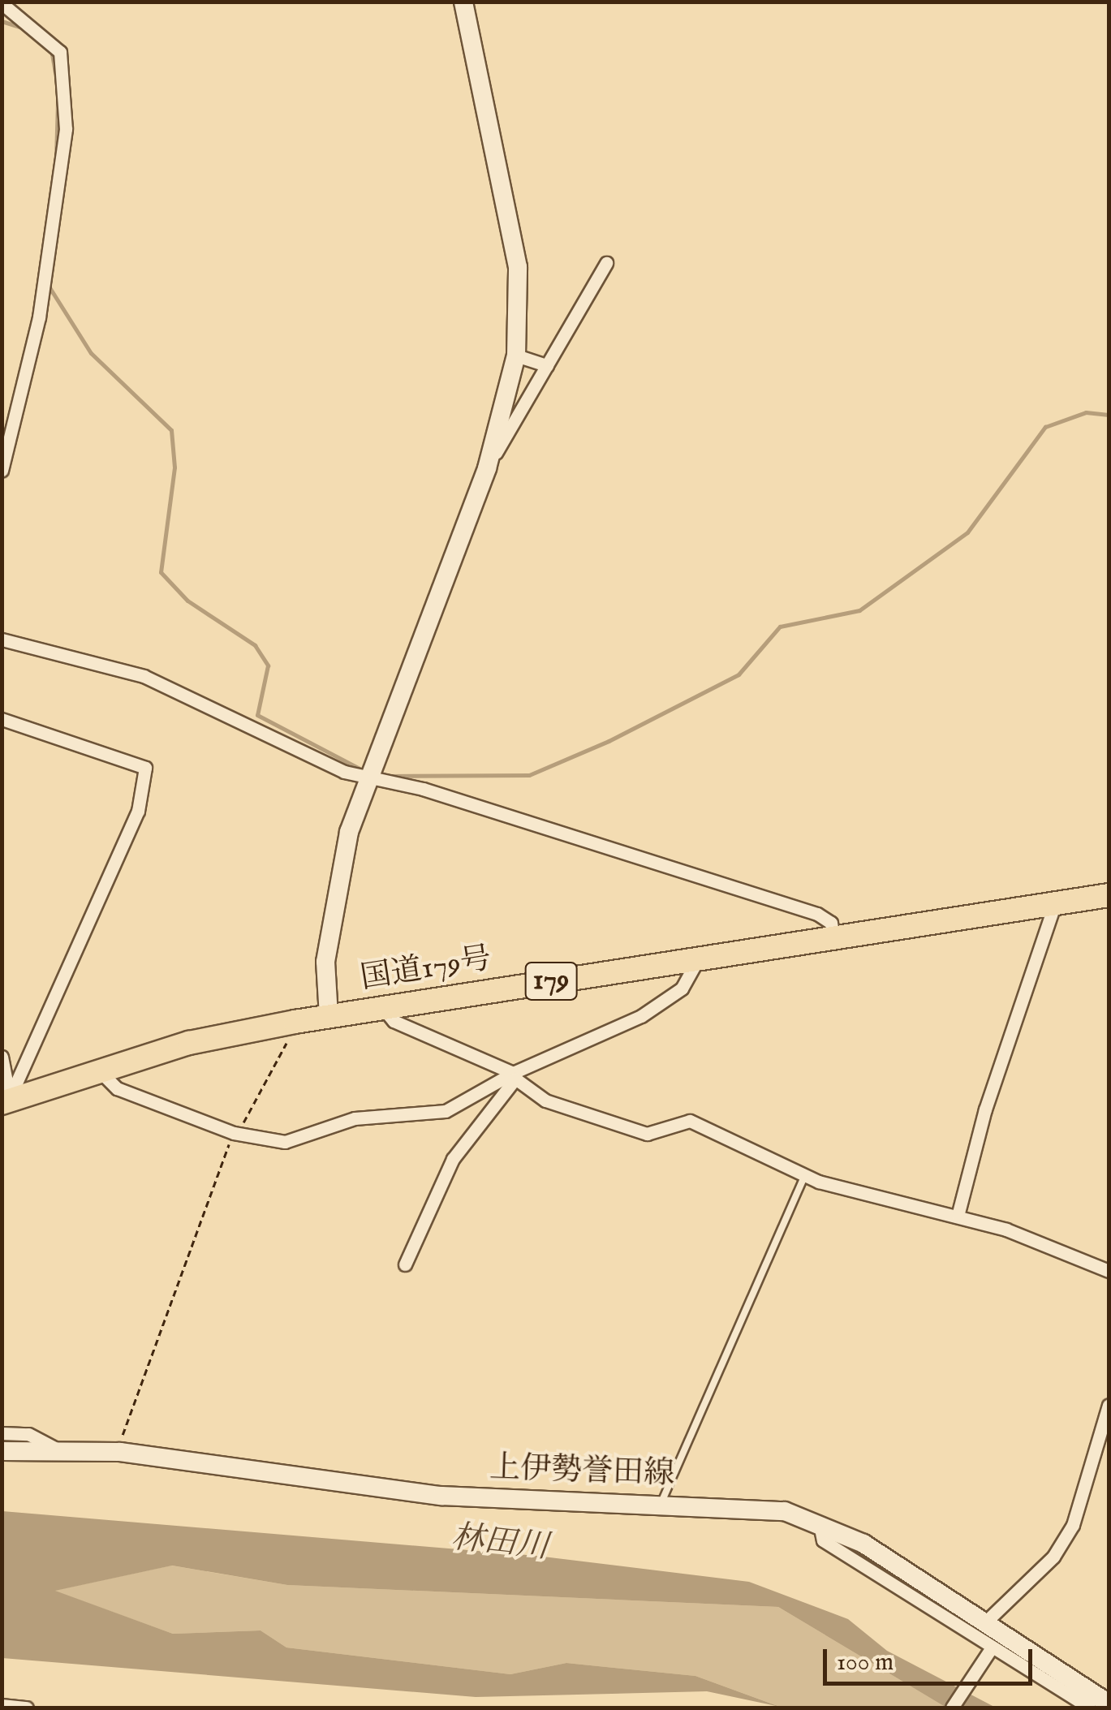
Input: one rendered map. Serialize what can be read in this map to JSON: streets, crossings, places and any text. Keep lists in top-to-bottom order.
{
  "streets": {
    "highway": ["国道179号", "179"],
    "main road": ["上伊勢誉田線"]
  },
  "water": ["林田川"],
  "scale_bar": "100 m"
}
